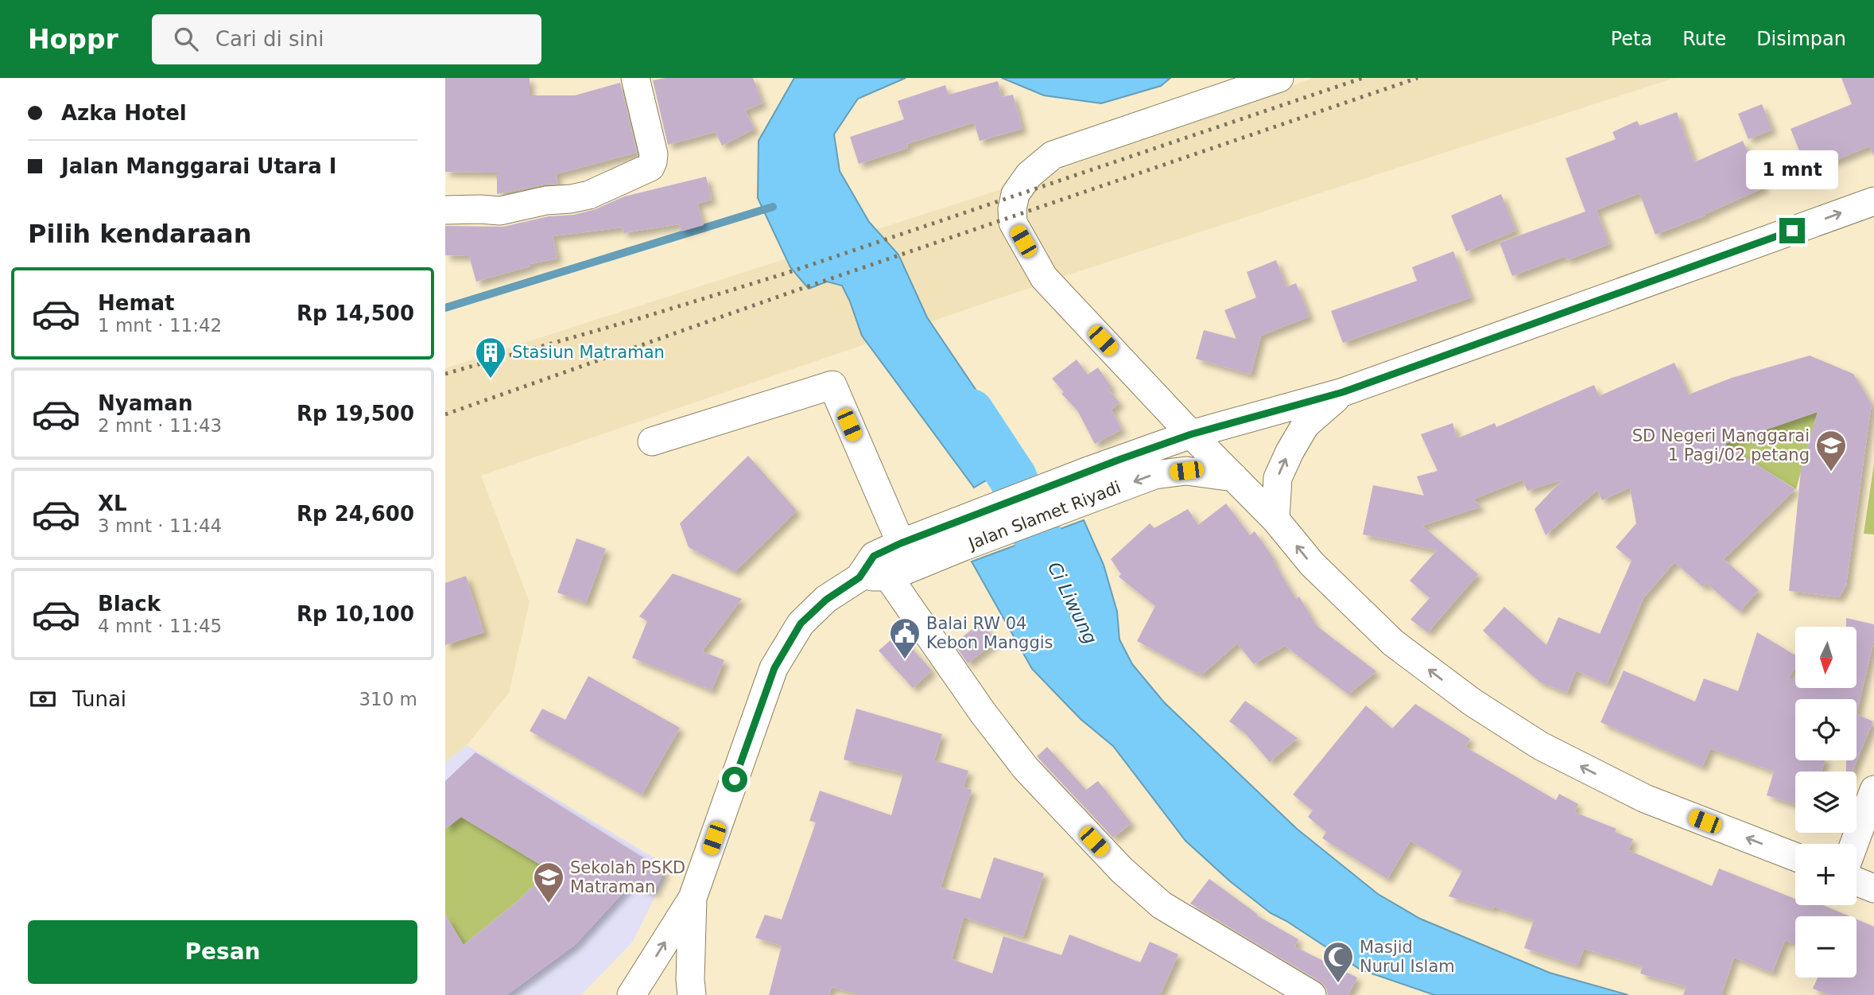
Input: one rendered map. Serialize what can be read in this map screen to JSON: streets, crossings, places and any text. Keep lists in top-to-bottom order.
{
  "streets": {
    "street": ["Jalan Slamet Riyadi"]
  },
  "water": ["Ci Liwung"],
  "places": {
    "building": ["Stasiun Matraman"],
    "school or university": ["SD Negeri Manggarai 1 Pagi/02 petang", "Sekolah PSKD Matraman"],
    "public building": ["Balai RW 04 Kebon Manggis"],
    "mosque": ["Masjid Nurul Islam"]
  },
  "north": "bottom",
  "page": {
    "header": "Hoppr",
    "search": "Cari di sini",
    "nav": ["Peta", "Rute", "Disimpan"],
    "banner": ["Azka Hotel", "Jalan Manggarai Utara I"],
    "bubble": "1 mnt",
    "heading": "Pilih kendaraan",
    "list": [
      {
        "name": "Hemat",
        "note": "1 mnt · 11:42",
        "value": "Rp 14,500"
      },
      {
        "name": "Nyaman",
        "note": "2 mnt · 11:43",
        "value": "Rp 19,500"
      },
      {
        "name": "XL",
        "note": "3 mnt · 11:44",
        "value": "Rp 24,600"
      },
      {
        "name": "Black",
        "note": "4 mnt · 11:45",
        "value": "Rp 10,100"
      }
    ],
    "map_buttons": ["+", "−"],
    "pay": ["Tunai", "310 m"],
    "buttons": "Pesan"
  }
}
